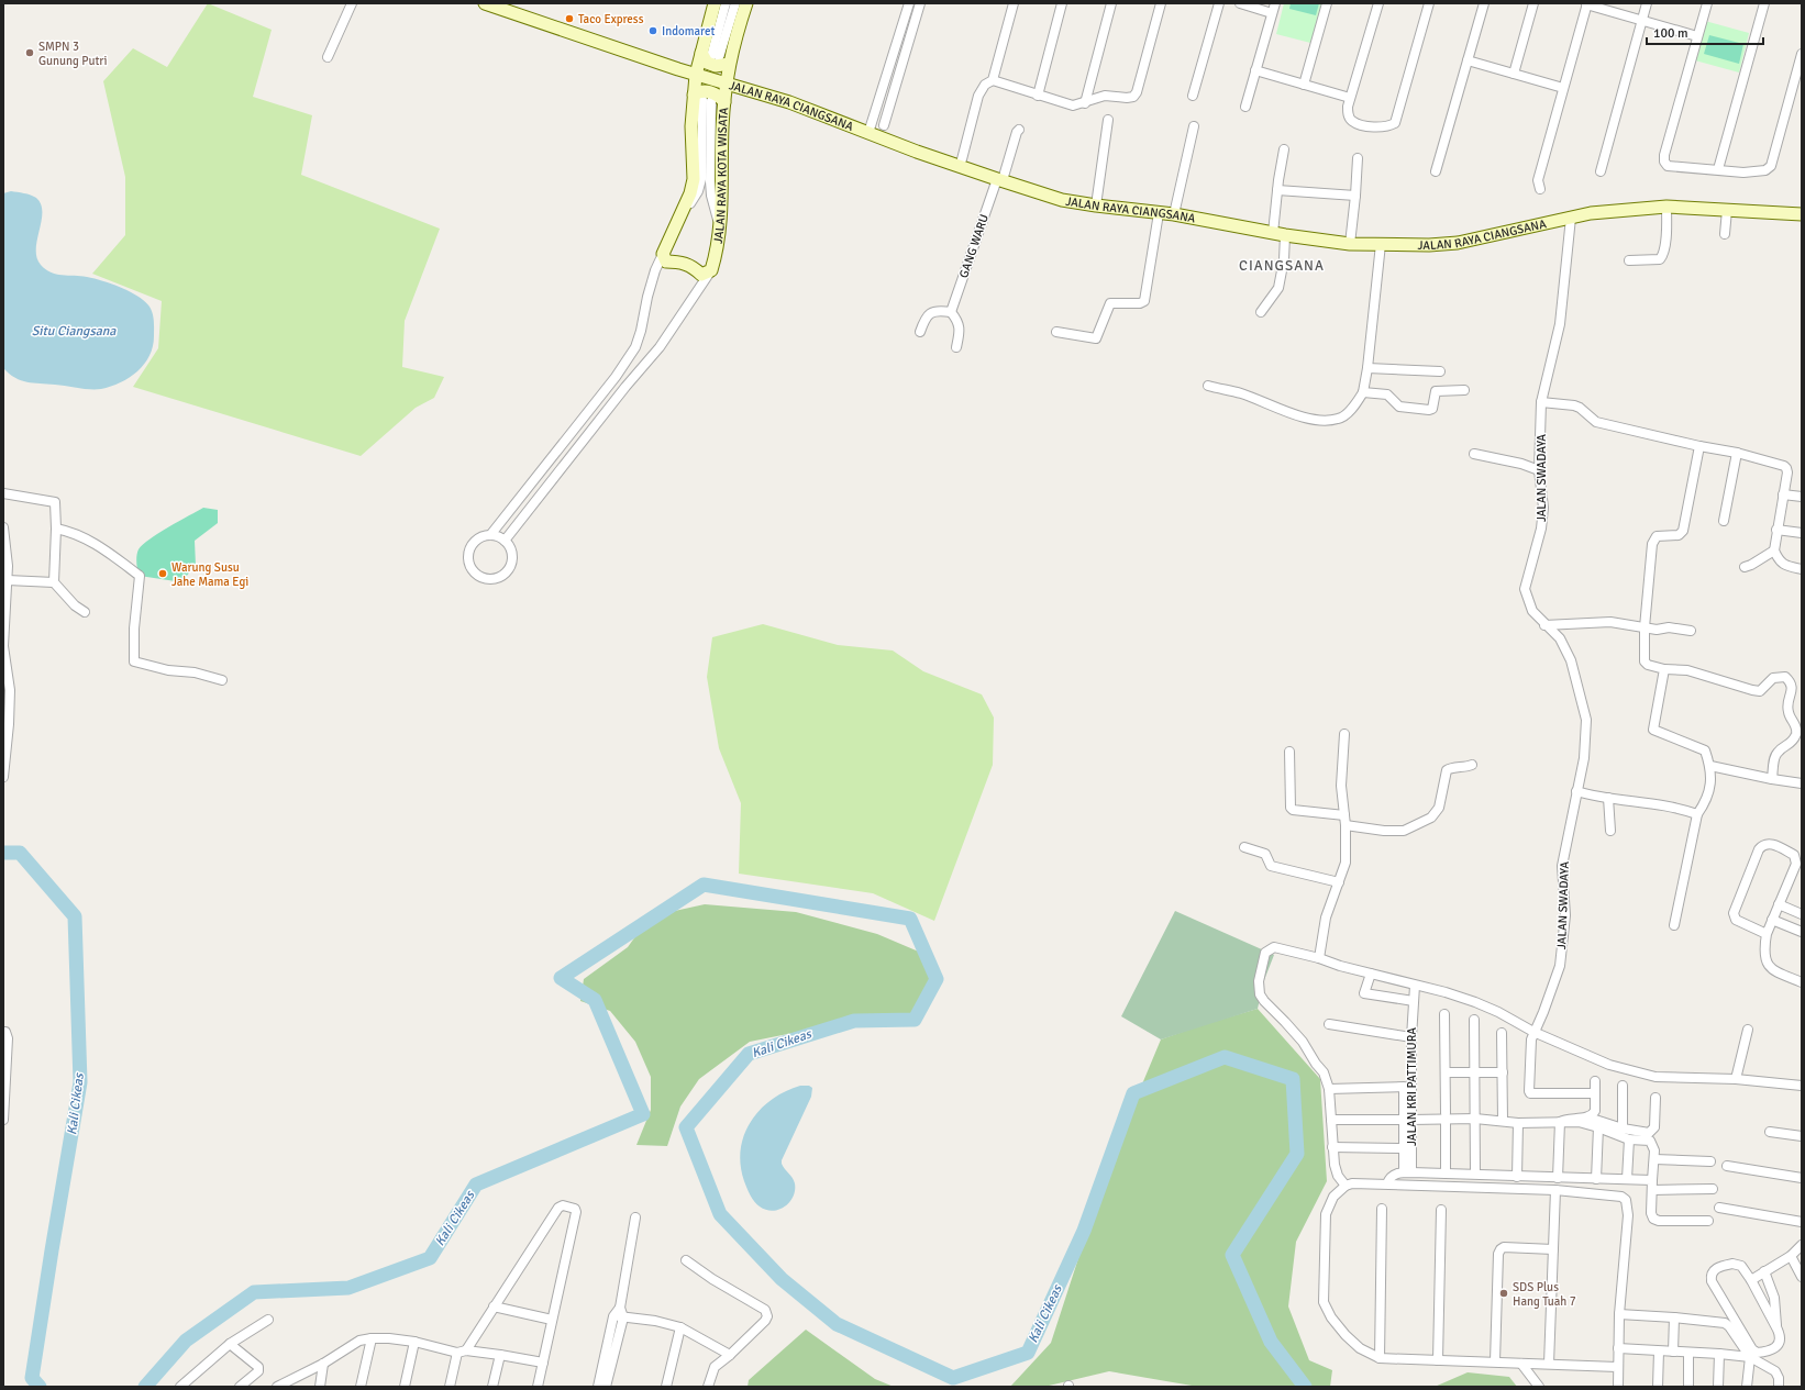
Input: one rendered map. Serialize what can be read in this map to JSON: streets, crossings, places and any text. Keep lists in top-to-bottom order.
{
  "streets": {
    "main road": ["JALAN RAYA CIANGSANA", "JALAN RAYA KOTA WISATA"],
    "street": ["GANG WARU", "JALAN SWADAYA", "JALAN KRI PATTIMURA"]
  },
  "crossings": [
    ["JALAN RAYA CIANGSANA", "JALAN RAYA KOTA WISATA"],
    ["JALAN RAYA CIANGSANA", "GANG WARU"],
    ["JALAN RAYA CIANGSANA", "JALAN SWADAYA"]
  ],
  "districts": ["CIANGSANA"],
  "water": ["Situ Ciangsana", "Kali Cikeas"],
  "places": [
    "Taco Express",
    "Indomaret",
    "SMPN 3 Gunung Putri",
    "Warung Susu Jahe Mama Egi",
    "SDS Plus Hang Tuah 7"
  ],
  "scale_bar": "100 m"
}
